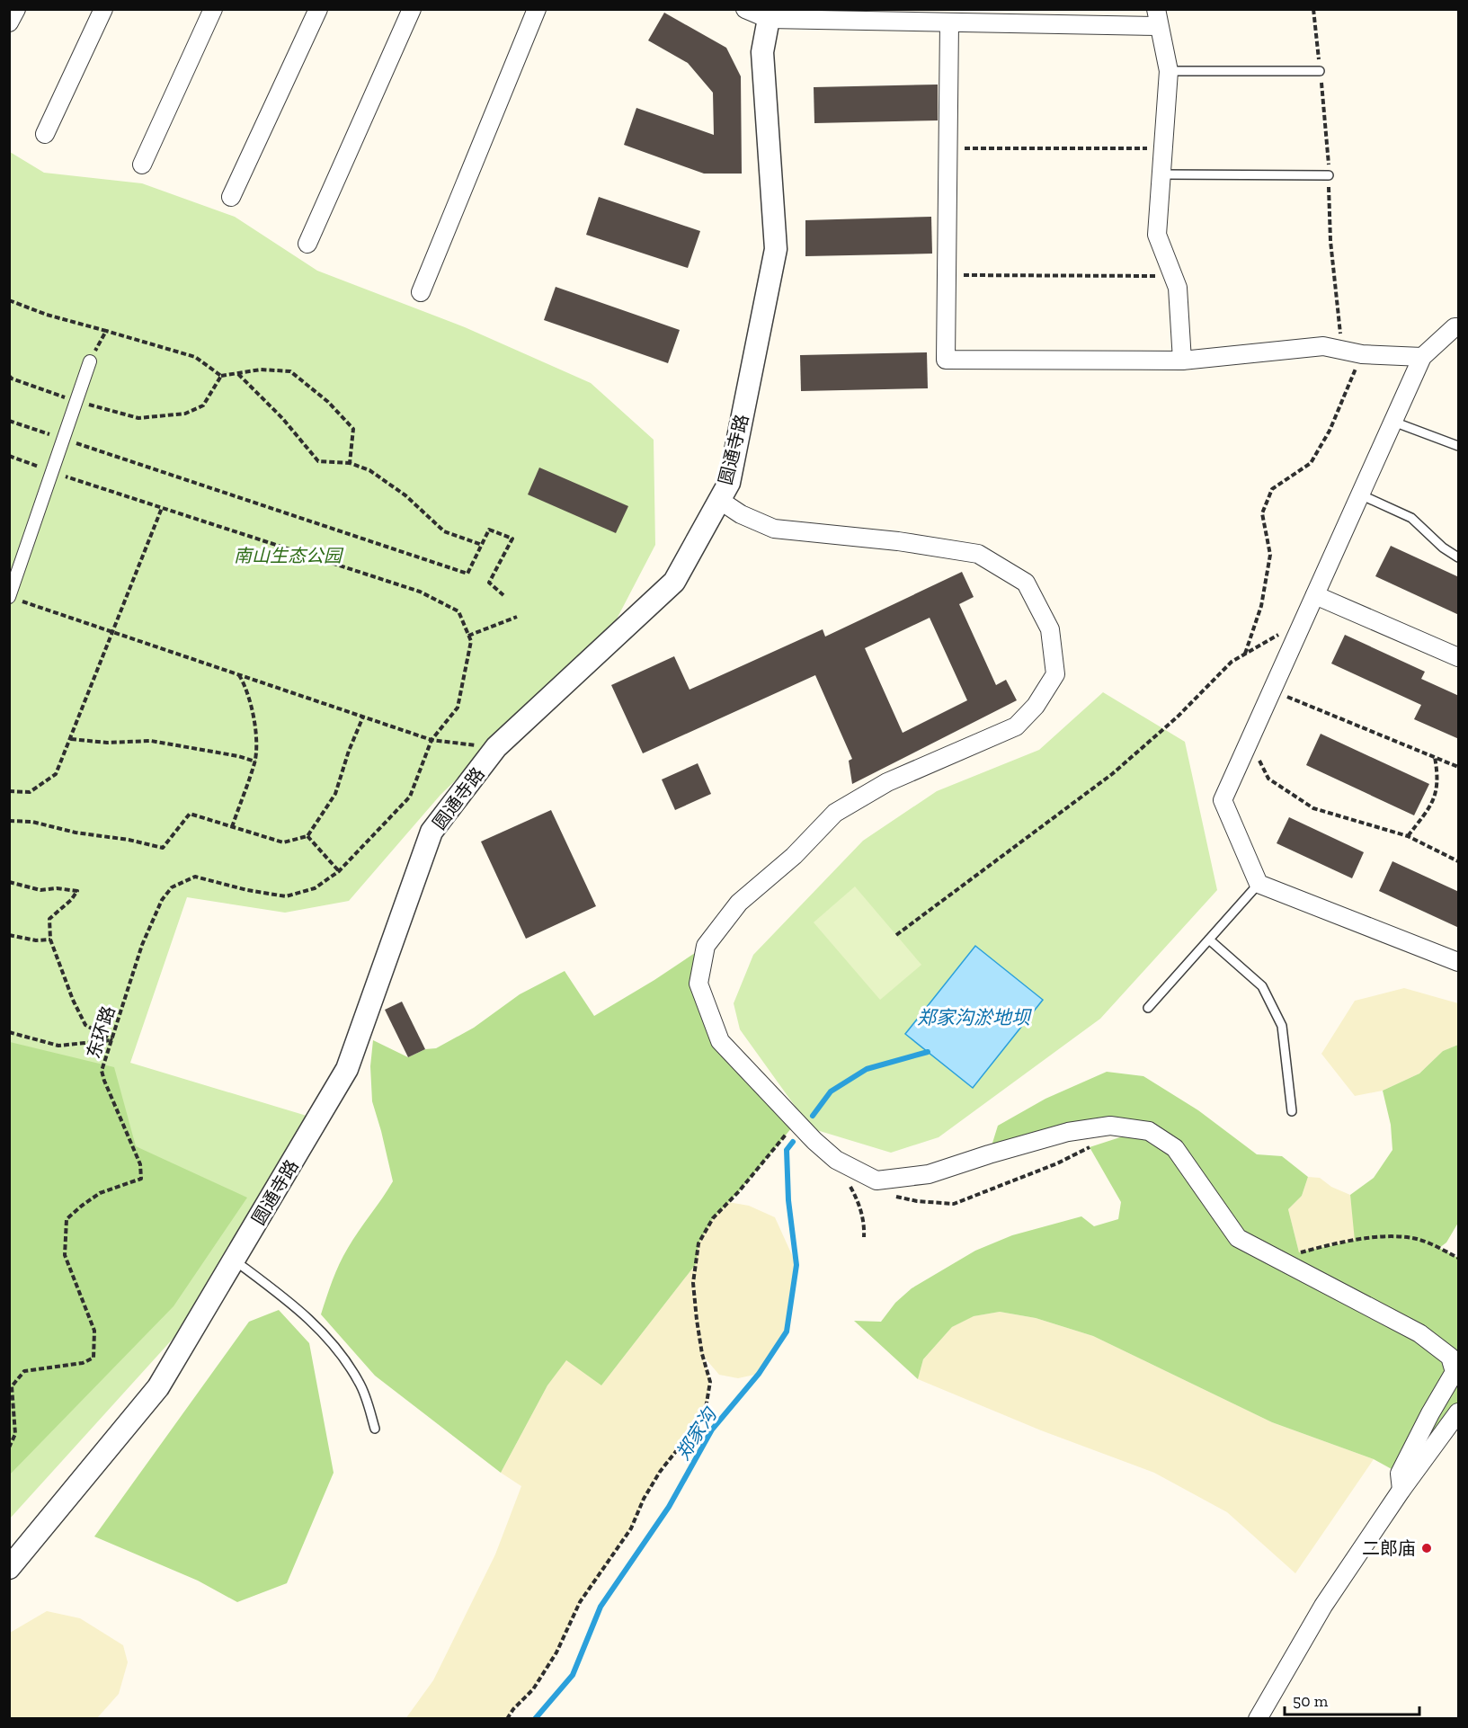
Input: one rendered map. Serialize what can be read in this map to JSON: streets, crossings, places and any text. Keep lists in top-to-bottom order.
{
  "streets": {
    "street": ["圆通寺路"],
    "path": ["东环路"]
  },
  "water": ["郑家沟淤地坝", "郑家沟"],
  "parks": ["南山生态公园"],
  "places": ["二郎庙"],
  "scale_bar": "50 m"
}
